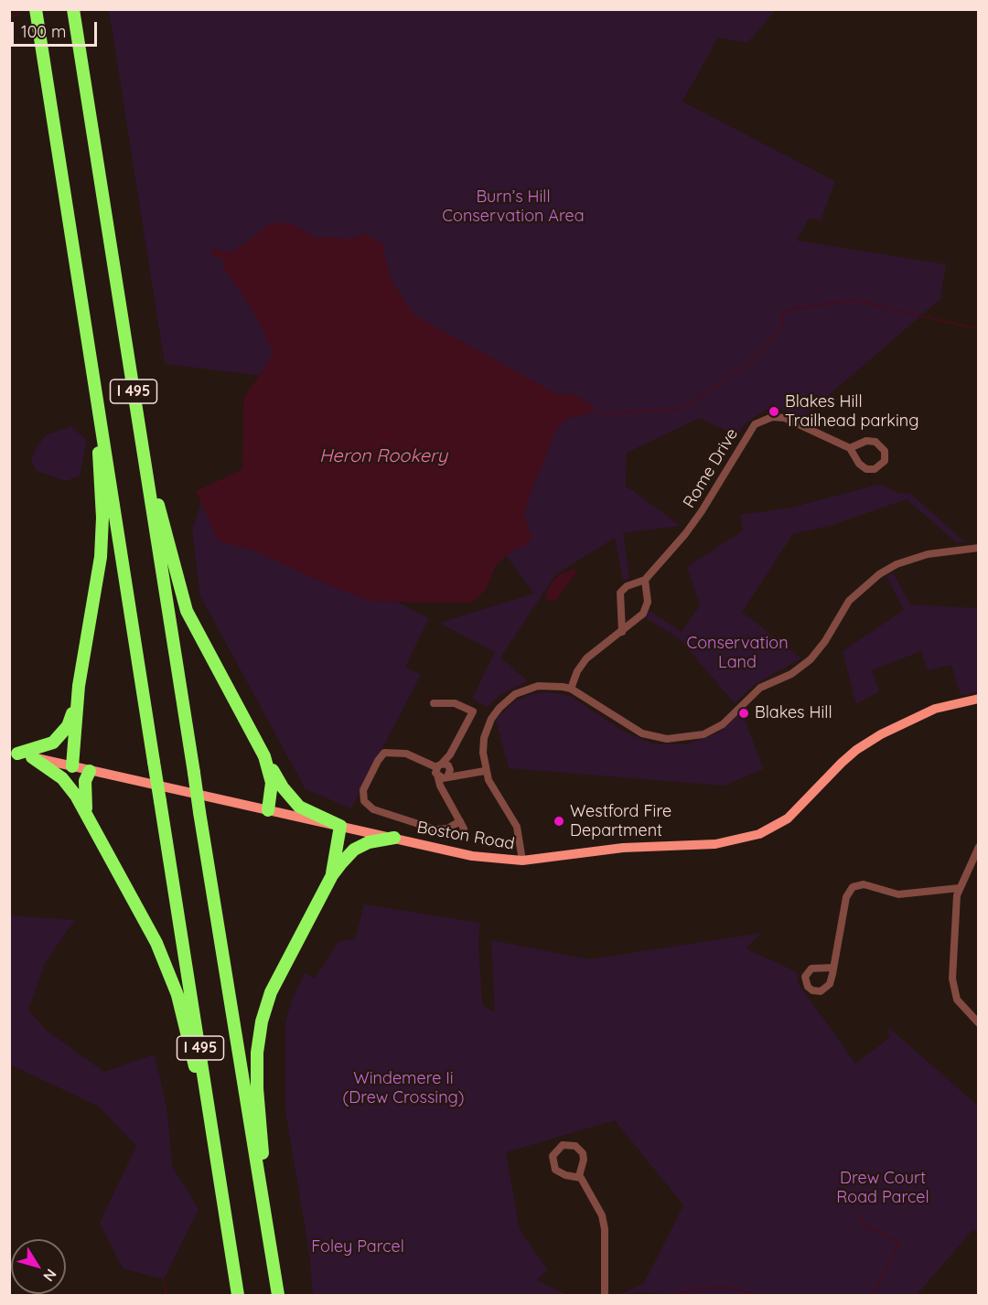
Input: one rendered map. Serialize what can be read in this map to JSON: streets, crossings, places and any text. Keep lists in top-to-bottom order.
{
  "streets": {
    "highway": ["I 495"],
    "main road": ["Boston Road"],
    "street": ["Rome Drive"]
  },
  "water": ["Heron Rookery"],
  "parks": [
    "Burn’s Hill Conservation Area",
    "Conservation Land",
    "Windemere Ii (Drew Crossing)",
    "Drew Court Road Parcel",
    "Foley Parcel"
  ],
  "places": ["Blakes Hill Trailhead parking", "Blakes Hill", "Westford Fire Department"],
  "scale_bar": "100 m",
  "north": "bottom right"
}
